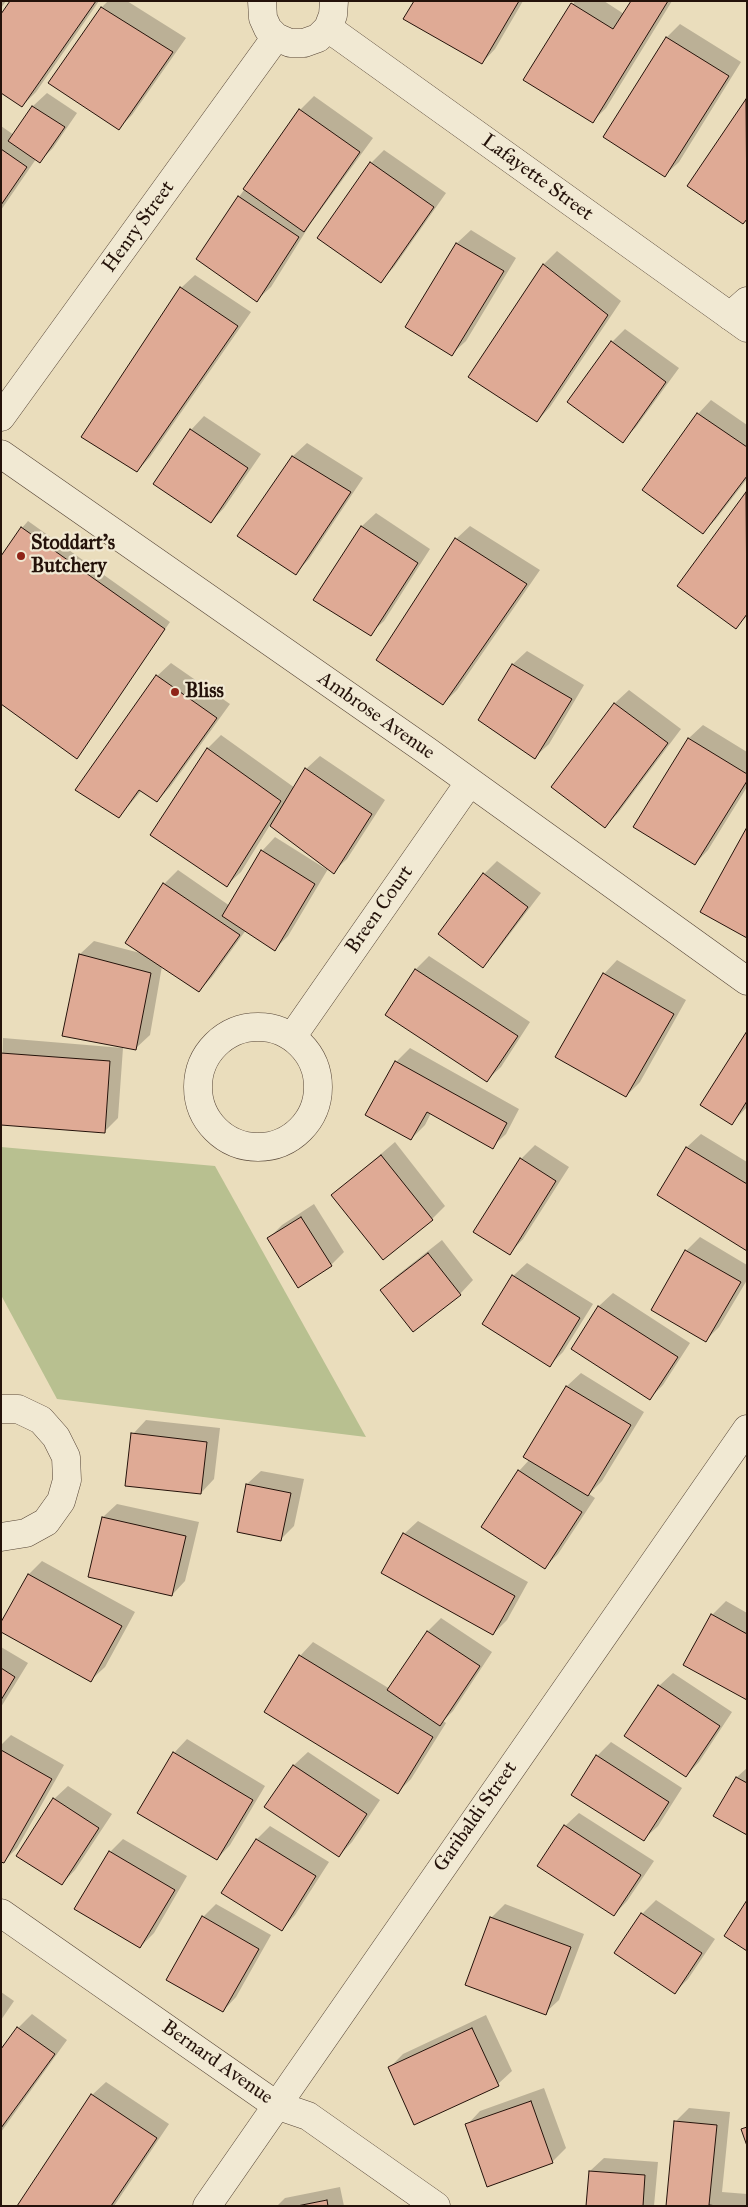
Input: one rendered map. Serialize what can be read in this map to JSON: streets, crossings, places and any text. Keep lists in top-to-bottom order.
{
  "streets": {
    "street": [
      "Lafayette Street",
      "Henry Street",
      "Ambrose Avenue",
      "Breen Court",
      "Garibaldi Street",
      "Bernard Avenue"
    ]
  },
  "crossings": [
    ["Ambrose Avenue", "Breen Court"],
    ["Garibaldi Street", "Bernard Avenue"]
  ],
  "places": ["Stoddart's Butchery", "Bliss"]
}
